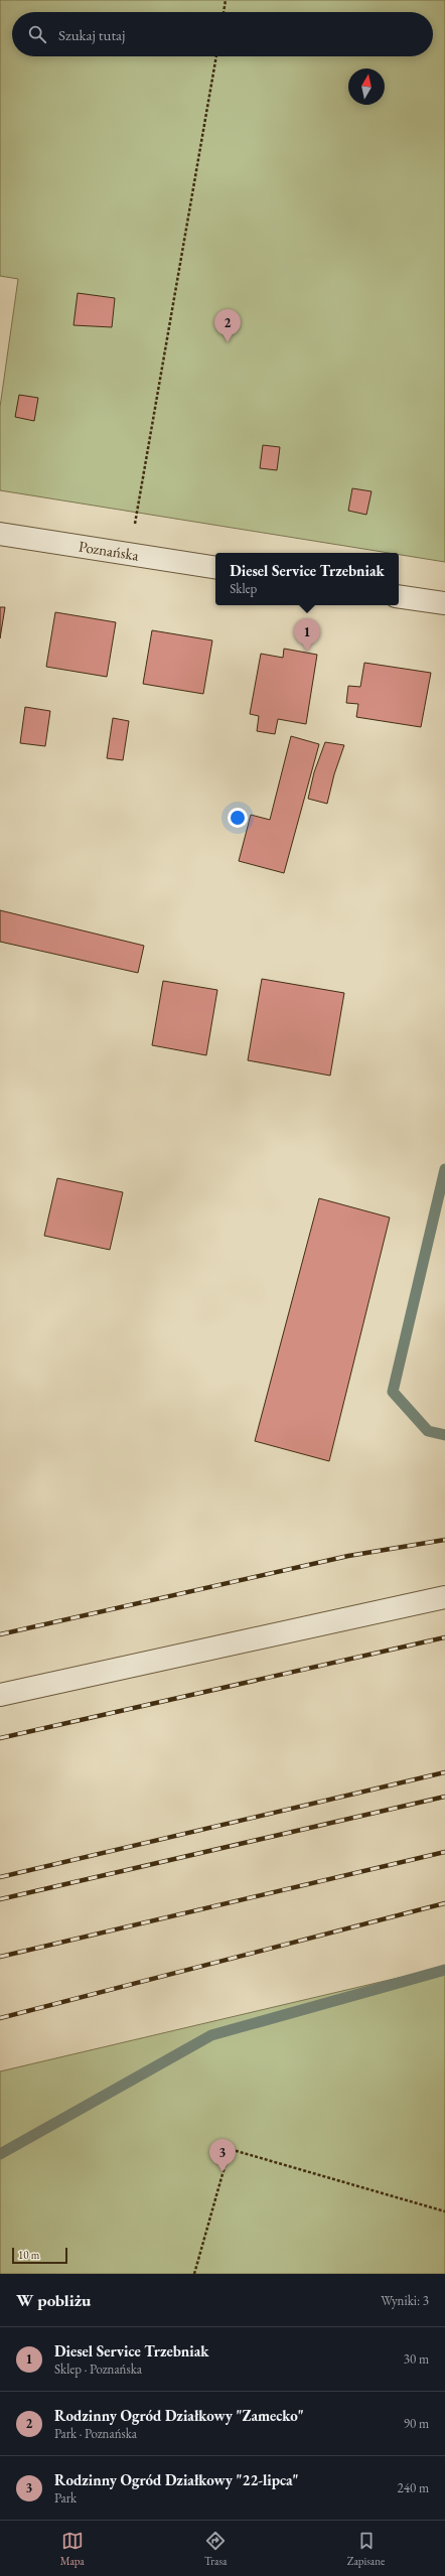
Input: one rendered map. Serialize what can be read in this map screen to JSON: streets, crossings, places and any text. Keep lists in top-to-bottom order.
{
  "streets": {
    "street": ["Poznańska"]
  },
  "scale_bar": "10 m",
  "north": "top",
  "page": {
    "search": "Szukaj tutaj",
    "pins": ["2", "1", "3"],
    "popup": ["Diesel Service Trzebniak", "Sklep"],
    "scale": "10 m",
    "heading": ["W pobliżu", "Wyniki: 3"],
    "list": [
      {
        "mark": "1",
        "name": "Diesel Service Trzebniak",
        "note": "Sklep · Poznańska",
        "value": "30 m"
      },
      {
        "mark": "2",
        "name": "Rodzinny Ogród Działkowy \"Zamecko\"",
        "note": "Park · Poznańska",
        "value": "90 m"
      },
      {
        "mark": "3",
        "name": "Rodzinny Ogród Działkowy \"22-lipca\"",
        "note": "Park",
        "value": "240 m"
      }
    ],
    "nav": ["Mapa", "Trasa", "Zapisane"]
  }
}
